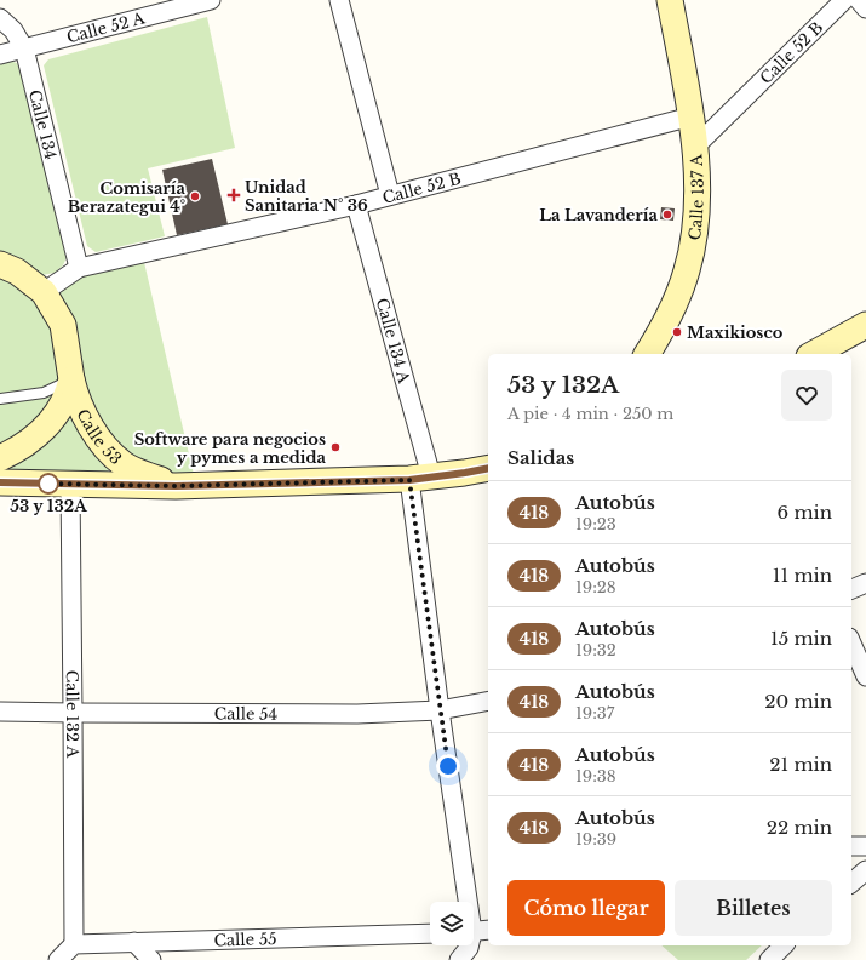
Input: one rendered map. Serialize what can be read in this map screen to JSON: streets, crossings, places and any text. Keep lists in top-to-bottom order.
{
  "streets": {
    "main road": ["Calle 137 A", "Calle 53"],
    "street": [
      "Calle 52 A",
      "Calle 52 B",
      "Calle 134",
      "Calle 134 A",
      "Calle 132 A",
      "Calle 54",
      "Calle 55"
    ]
  },
  "crossings": [
    ["Calle 52 A", "Calle 134"],
    ["Calle 52 B", "Calle 134"],
    ["Calle 52 B", "Calle 137 A"],
    ["Calle 52 B", "Calle 134 A"],
    ["Calle 52 B", "Calle 53"],
    ["Calle 134 A", "Calle 53"],
    ["Calle 134 A", "Calle 54"],
    ["Calle 53", "Calle 132 A"],
    ["Calle 132 A", "Calle 54"],
    ["Calle 132 A", "Calle 55"]
  ],
  "places": {
    "health": ["Unidad Sanitaria N° 36"],
    "other": [
      "Comisaría Berazategui 4°",
      "La Lavandería",
      "Maxikiosco",
      "Software para negocios y pymes a medida",
      "53 y 132A"
    ]
  },
  "lines": ["bus line 418"],
  "page": {
    "heading": [
      ["53 y 132A", "A pie · 4 min · 250 m"],
      "Salidas"
    ],
    "list": [
      {
        "mark": "418",
        "name": "Autobús",
        "note": "19:23",
        "value": "6 min"
      },
      {
        "mark": "418",
        "name": "Autobús",
        "note": "19:28",
        "value": "11 min"
      },
      {
        "mark": "418",
        "name": "Autobús",
        "note": "19:32",
        "value": "15 min"
      },
      {
        "mark": "418",
        "name": "Autobús",
        "note": "19:37",
        "value": "20 min"
      },
      {
        "mark": "418",
        "name": "Autobús",
        "note": "19:38",
        "value": "21 min"
      },
      {
        "mark": "418",
        "name": "Autobús",
        "note": "19:39",
        "value": "22 min"
      }
    ],
    "buttons": ["Cómo llegar", "Billetes"]
  }
}
